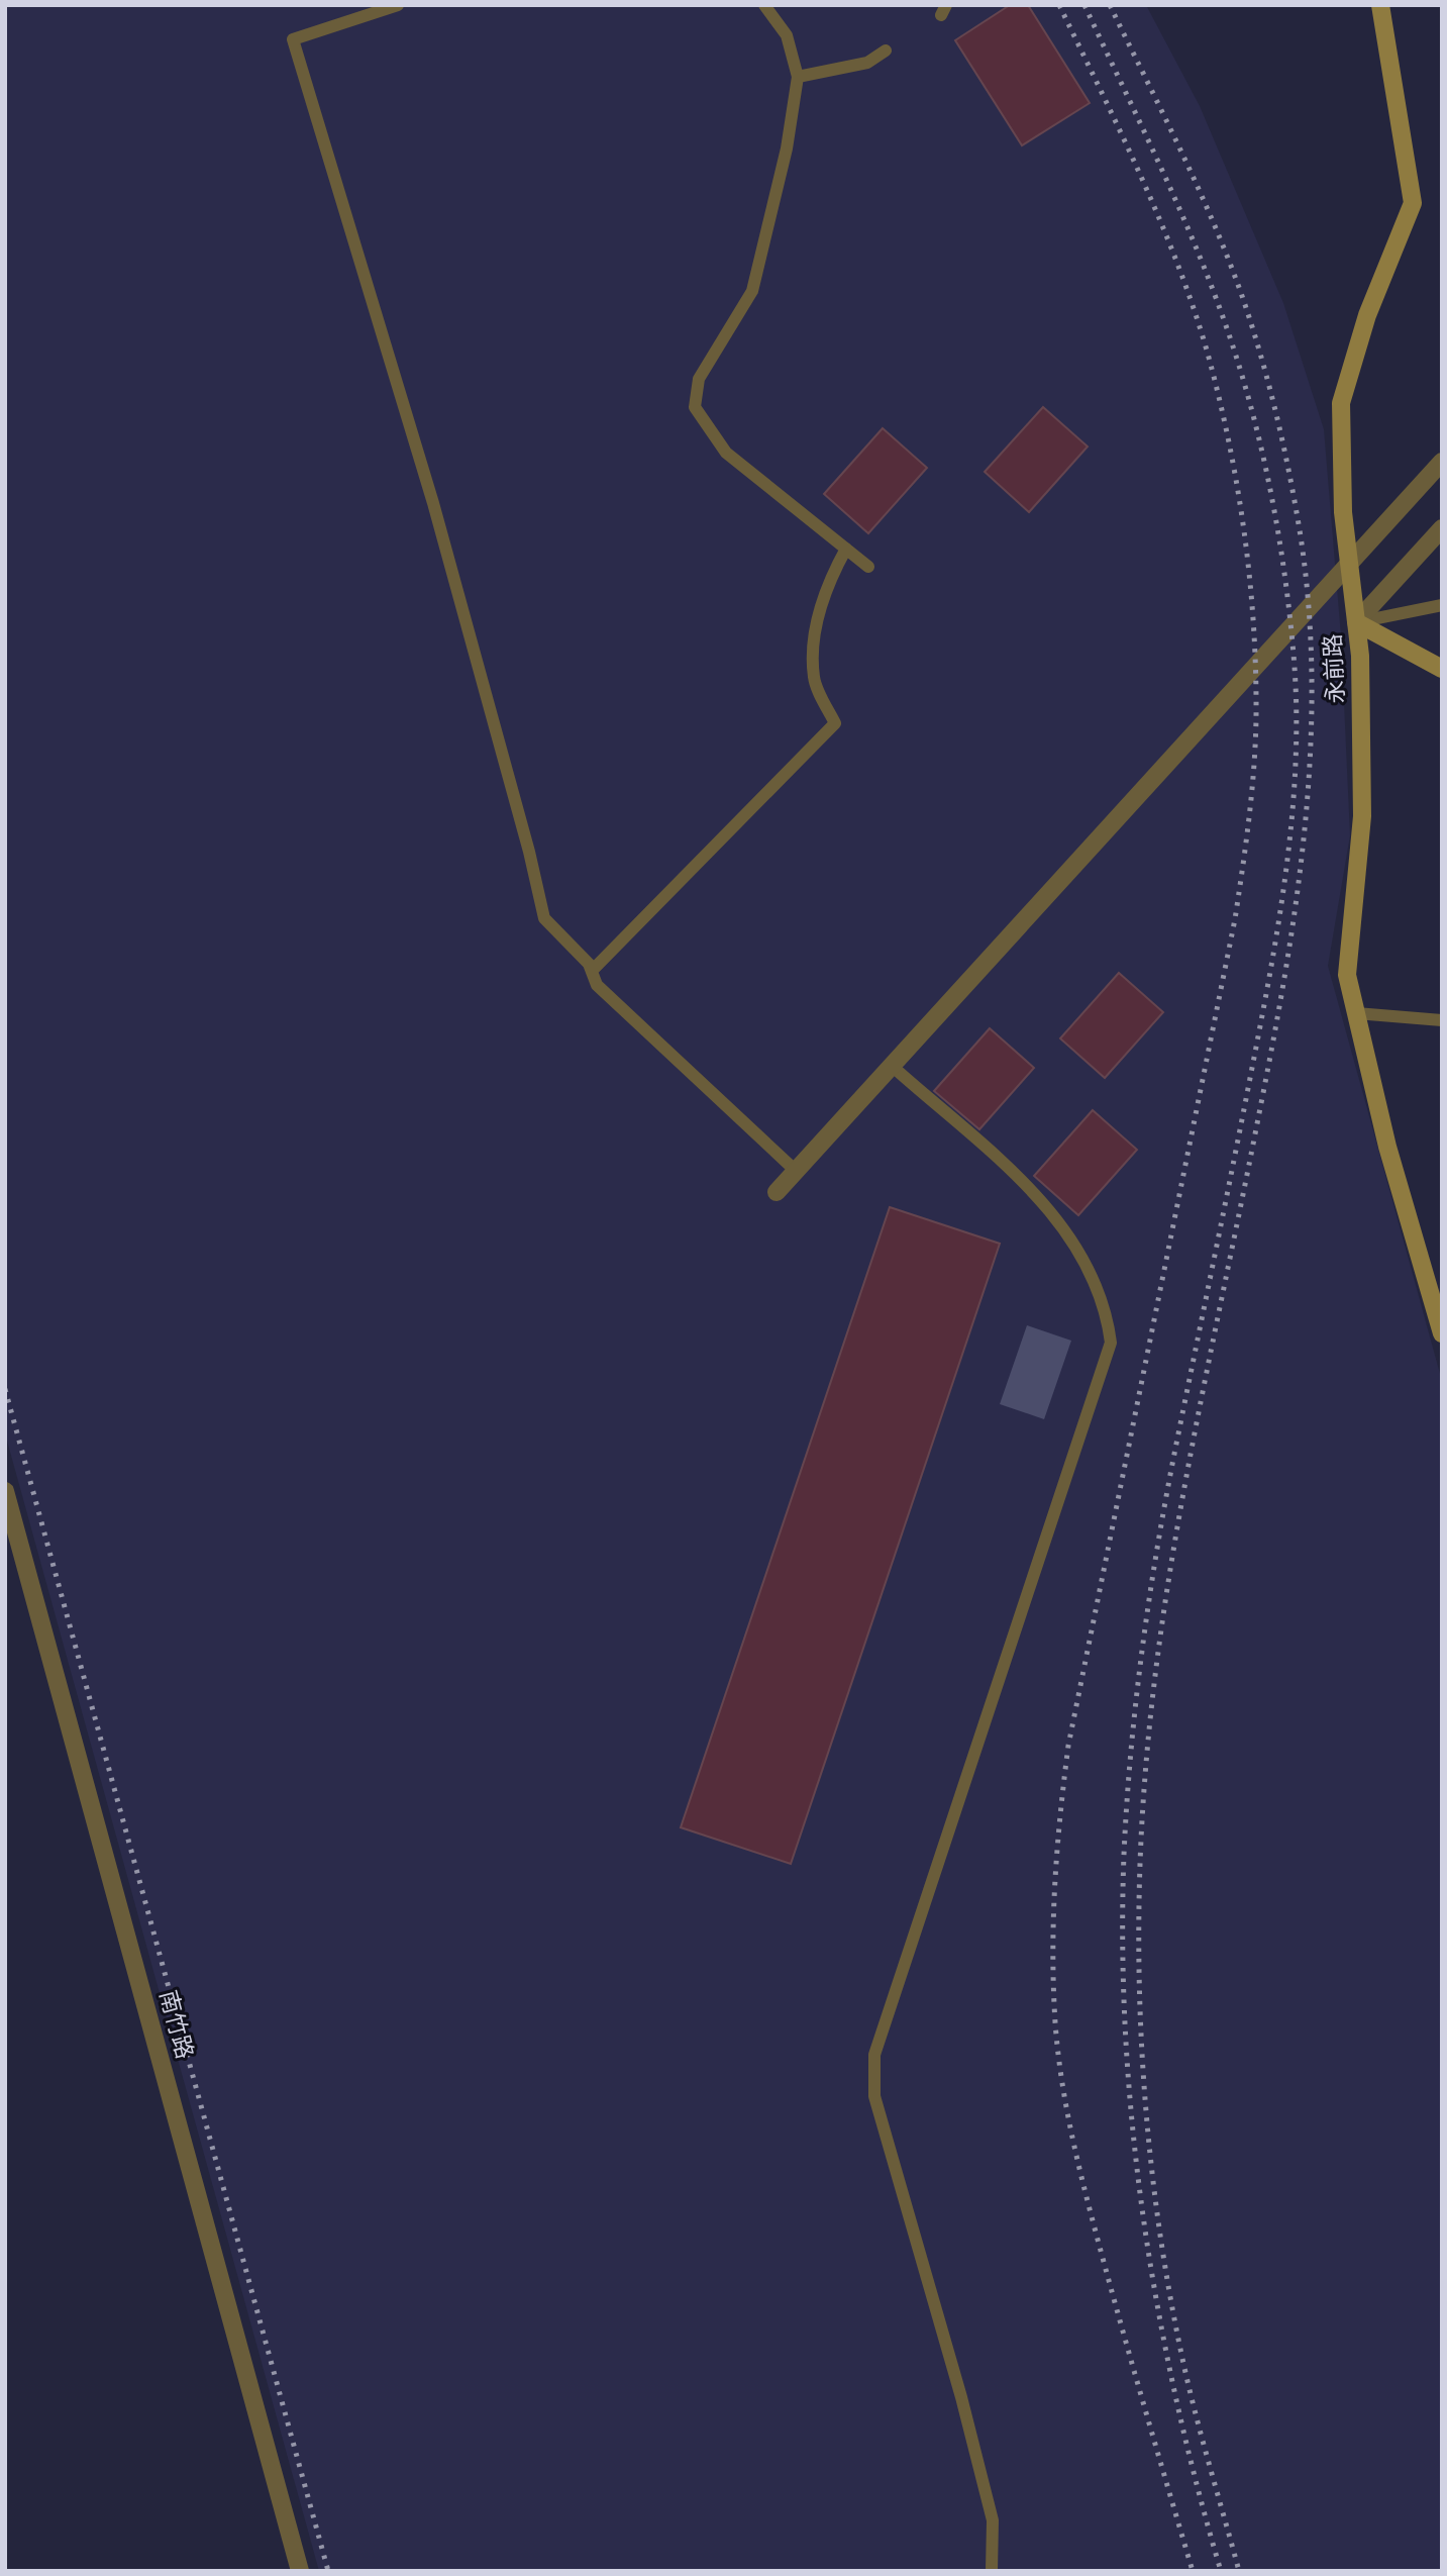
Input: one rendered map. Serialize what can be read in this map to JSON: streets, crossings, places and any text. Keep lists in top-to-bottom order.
{
  "streets": {
    "street": ["永前路", "南竹路"]
  }
}
